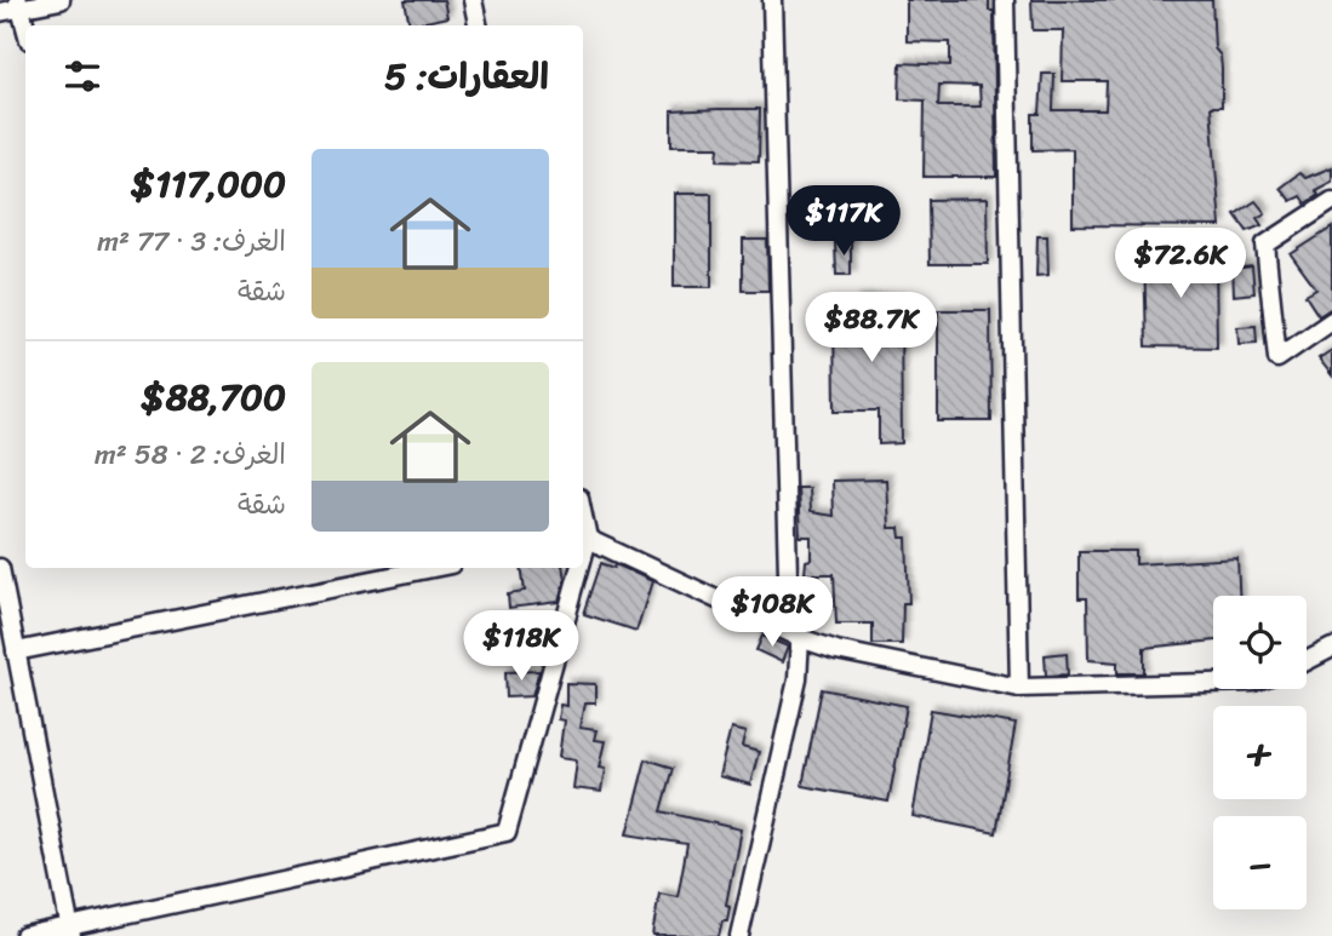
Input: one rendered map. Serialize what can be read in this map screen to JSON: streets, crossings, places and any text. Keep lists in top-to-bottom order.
{
  "page": {
    "heading": "العقارات: 5",
    "list": [
      {
        "name": "$117,000",
        "note": "الغرف: 3 · 77 m² · شقة"
      },
      {
        "name": "$88,700",
        "note": "الغرف: 2 · 58 m² · شقة"
      }
    ],
    "price": [
      "$117K",
      "$72.6K",
      "$88.7K",
      "$108K",
      "$118K"
    ],
    "map_buttons": ["+", "−"]
  }
}
